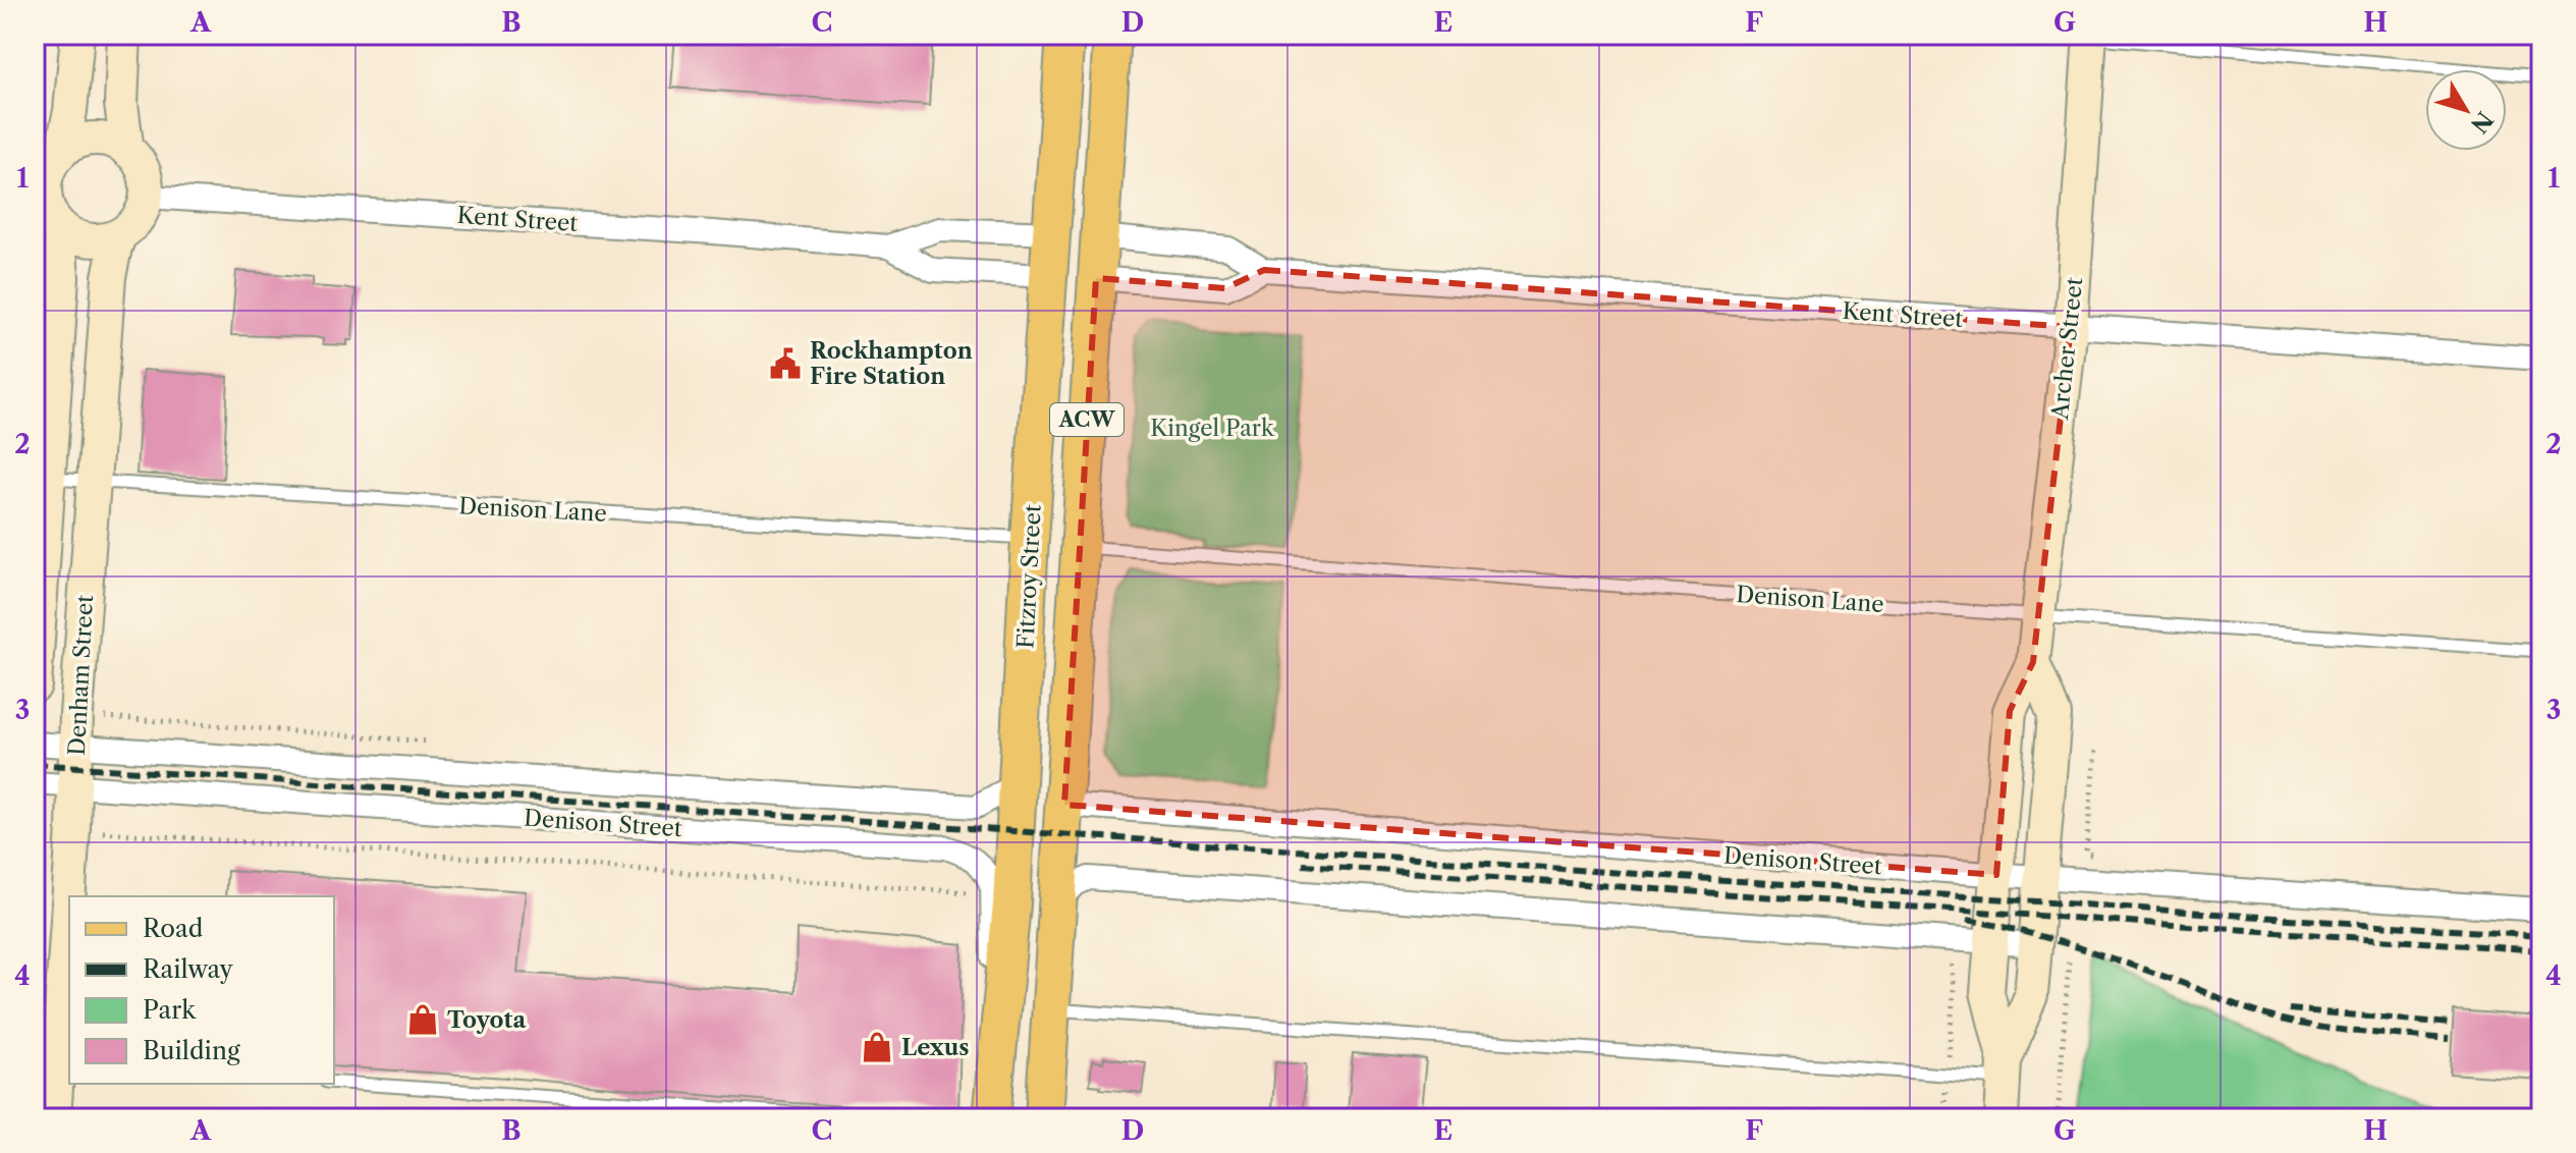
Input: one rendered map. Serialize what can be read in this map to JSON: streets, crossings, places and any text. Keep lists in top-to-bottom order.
{
  "streets": {
    "main road": ["Kent Street", "ACW", "Fitzroy Street"],
    "street": ["Archer Street", "Denham Street", "Denison Street"],
    "lane": ["Denison Lane"]
  },
  "crossings": [
    ["Kent Street", "Archer Street"],
    ["Kent Street", "ACW"],
    ["Kent Street", "Fitzroy Street"],
    ["Kent Street", "Denham Street"],
    ["Archer Street", "Denison Lane"],
    ["Archer Street", "Denison Street"],
    ["ACW", "Denison Lane"],
    ["ACW", "Denison Street"],
    ["Denison Lane", "Fitzroy Street"],
    ["Denison Lane", "Denham Street"],
    ["Fitzroy Street", "Denison Street"],
    ["Denham Street", "Denison Street"]
  ],
  "parks": ["Kingel Park"],
  "places": {
    "public building": ["Rockhampton Fire Station"],
    "shop": ["Toyota", "Lexus"]
  },
  "legend": [
    "Road",
    "Railway",
    "Park",
    "Building"
  ],
  "north": "bottom right",
  "grid": {
    "columns": [
      "A",
      "B",
      "C",
      "D",
      "E",
      "F",
      "G",
      "H"
    ],
    "rows": [
      "1",
      "2",
      "3",
      "4"
    ]
  }
}
